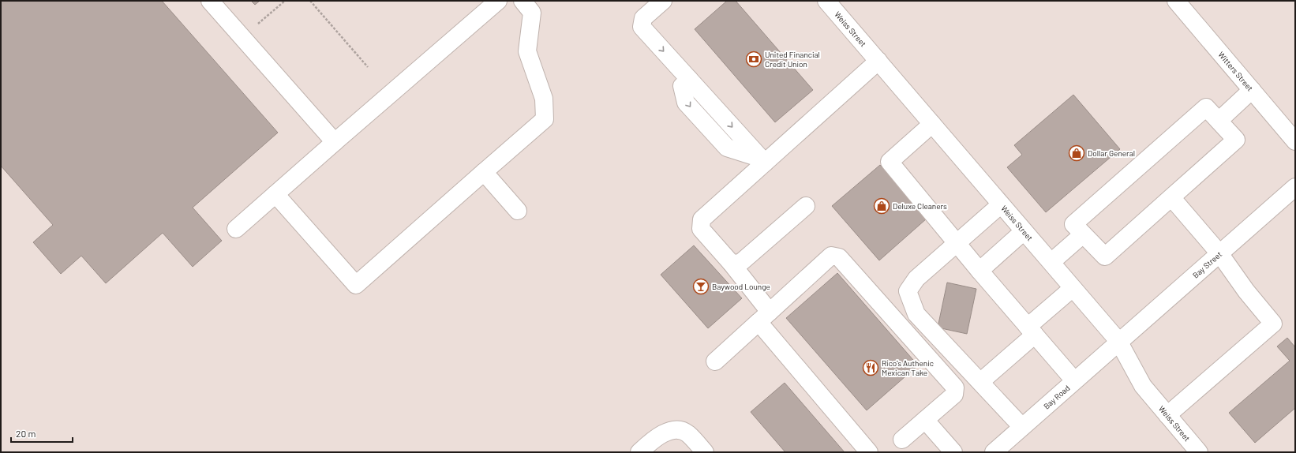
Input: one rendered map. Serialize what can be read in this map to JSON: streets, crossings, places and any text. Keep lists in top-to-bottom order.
{
  "streets": {
    "street": [
      "Weiss Street",
      "Witters Street",
      "Bay Street",
      "Bay Road"
    ]
  },
  "crossings": [
    ["Weiss Street", "Bay Street"],
    ["Weiss Street", "Bay Road"],
    ["Bay Street", "Bay Road"]
  ],
  "places": {
    "bank": ["United Financial Credit Union"],
    "shop": ["Dollar General", "Deluxe Cleaners"],
    "bar": ["Baywood Lounge"],
    "restaurant": ["Rico's Authenic Mexican Take"]
  },
  "scale_bar": "20 m"
}
